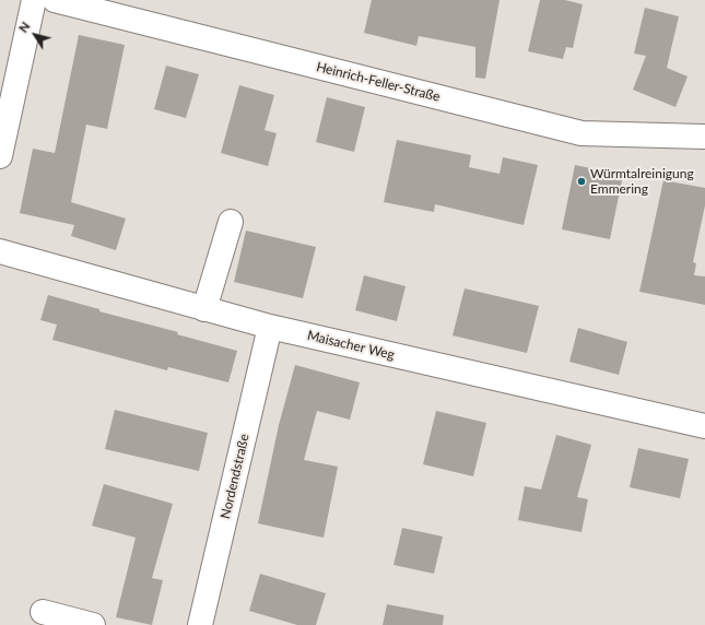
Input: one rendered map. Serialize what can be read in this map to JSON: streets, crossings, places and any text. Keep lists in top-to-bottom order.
{
  "streets": {
    "street": ["Heinrich-Feller-Straße", "Maisacher Weg", "Nordendstraße"]
  },
  "crossings": [
    ["Maisacher Weg", "Nordendstraße"]
  ],
  "places": ["Würmtalreinigung Emmering"],
  "north": "top left"
}
